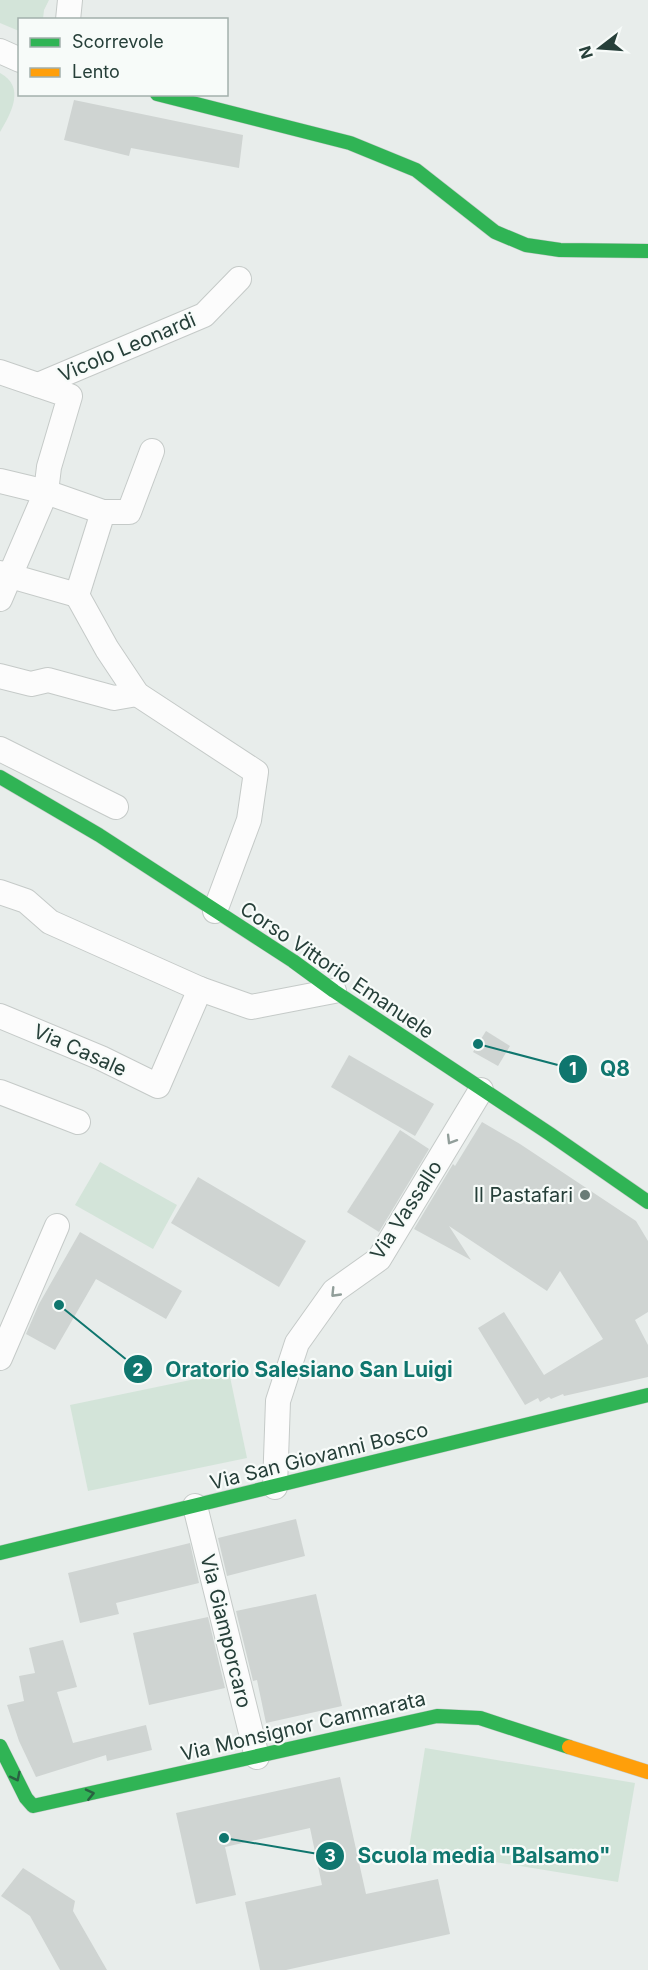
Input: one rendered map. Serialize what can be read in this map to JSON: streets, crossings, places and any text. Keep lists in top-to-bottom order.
{
  "streets": {
    "street": [
      "Vicolo Leonardi",
      "Corso Vittorio Emanuele",
      "Via Casale",
      "Via Vassallo",
      "Via San Giovanni Bosco",
      "Via Giamporcaro",
      "Via Monsignor Cammarata"
    ]
  },
  "crossings": [
    ["Corso Vittorio Emanuele", "Via Vassallo"],
    ["Via Vassallo", "Via San Giovanni Bosco"],
    ["Via San Giovanni Bosco", "Via Giamporcaro"],
    ["Via Giamporcaro", "Via Monsignor Cammarata"]
  ],
  "one_way": ["Via Vassallo", "Via Monsignor Cammarata"],
  "places": [
    "Q8",
    "Il Pastafari",
    "Oratorio Salesiano San Luigi",
    "Scuola media \"Balsamo\""
  ],
  "legend": ["Scorrevole", "Lento"],
  "north": "left"
}
